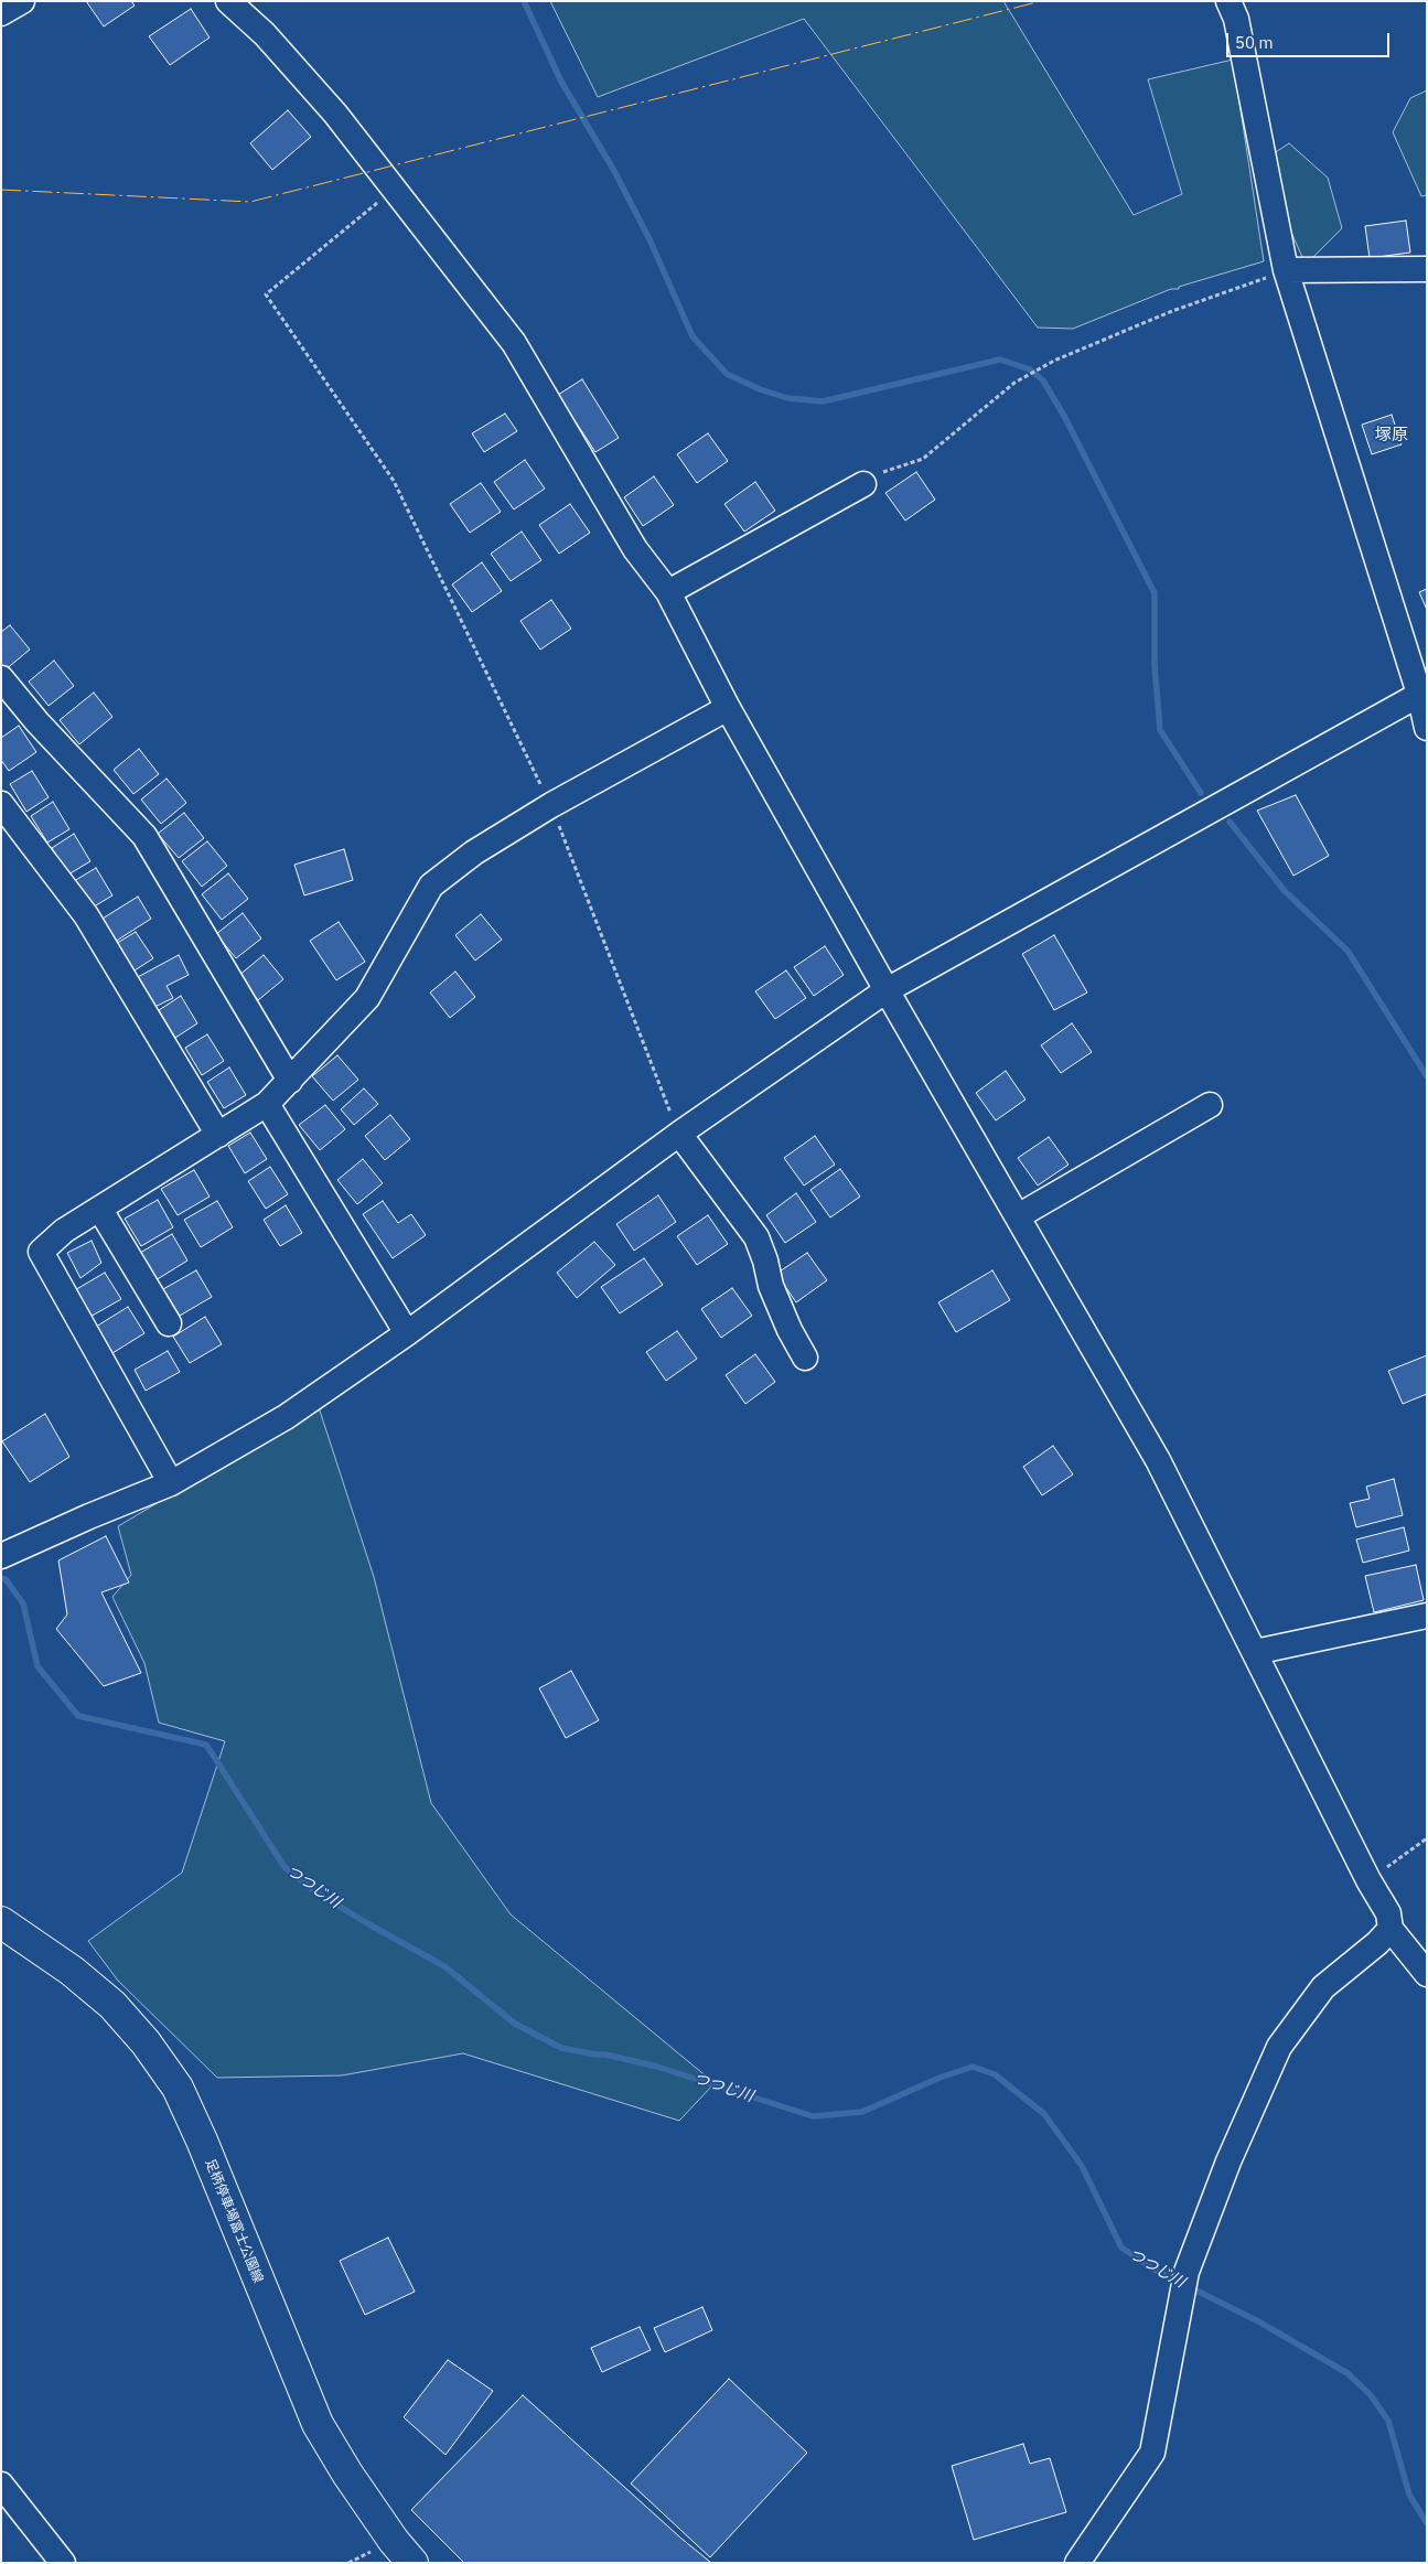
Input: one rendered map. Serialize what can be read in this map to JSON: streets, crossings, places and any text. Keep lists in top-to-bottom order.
{
  "streets": {
    "main road": ["足柄停車場富士公園線"]
  },
  "districts": ["塚原"],
  "water": ["つつじ川"],
  "scale_bar": "50 m"
}
